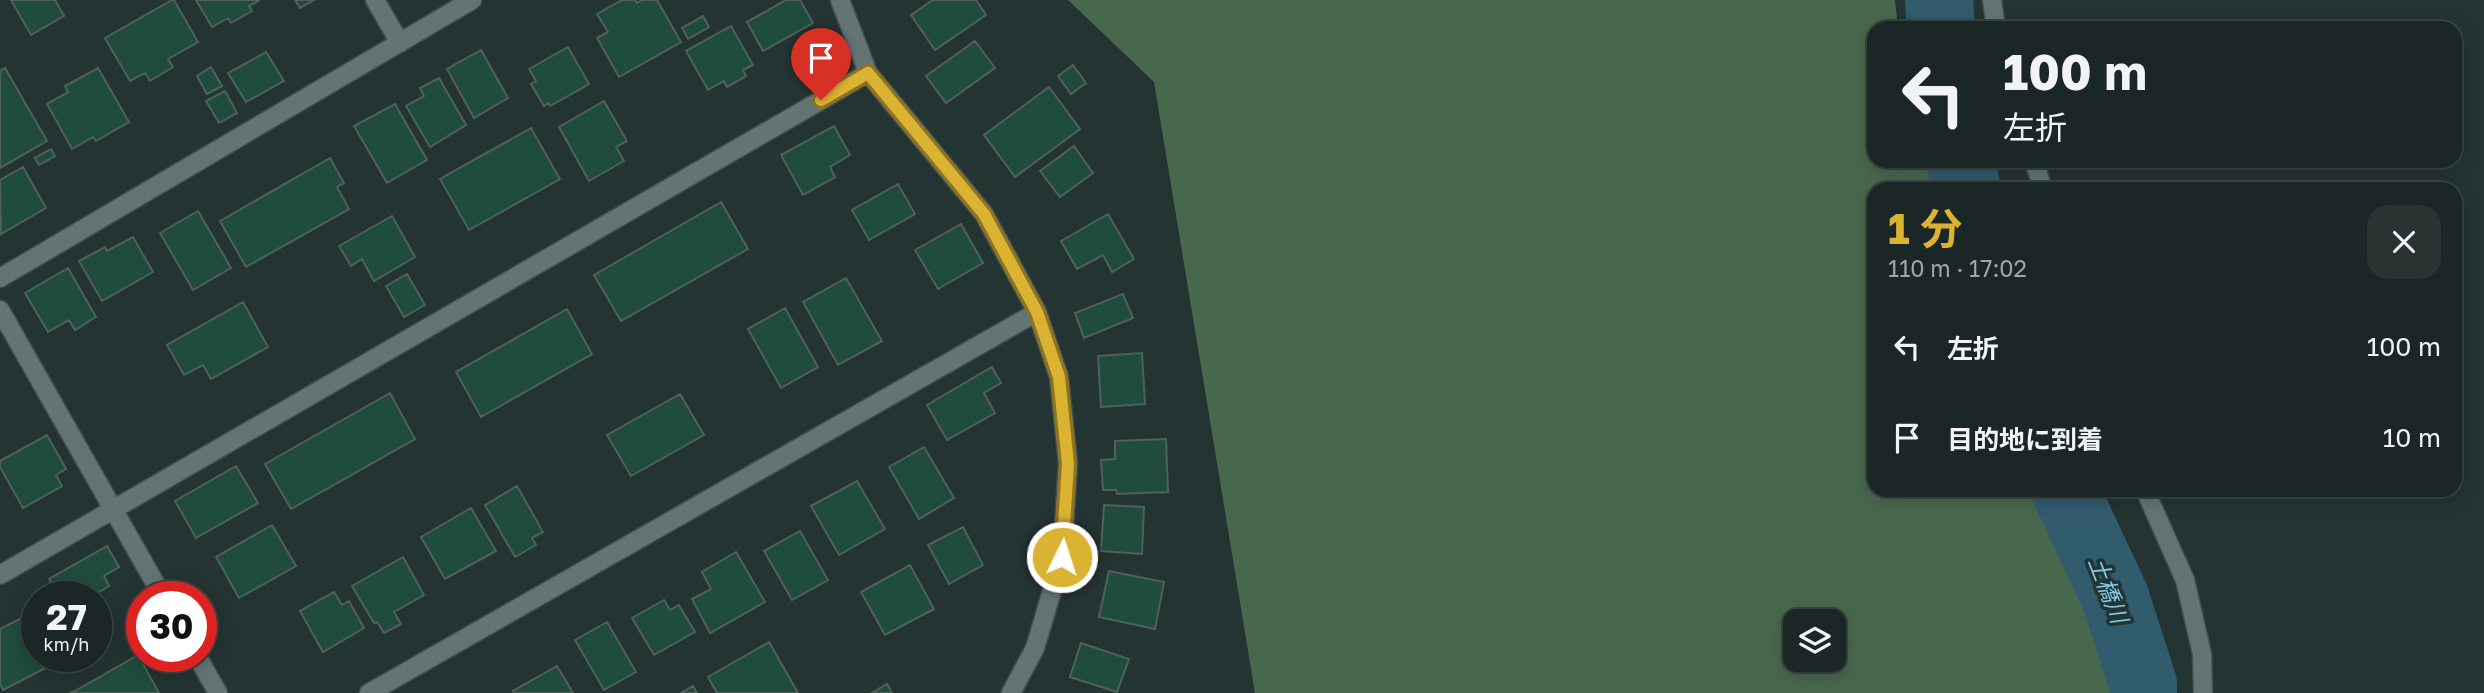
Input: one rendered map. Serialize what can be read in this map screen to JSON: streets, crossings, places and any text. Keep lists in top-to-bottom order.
{
  "water": ["土橋川"],
  "page": {
    "turn": ["100 m", "左折"],
    "heading": ["1 分", "110 m · 17:02"],
    "list": [
      {
        "name": "左折",
        "value": "100 m"
      },
      {
        "name": "目的地に到着",
        "value": "10 m"
      }
    ],
    "speed": "27 km/h",
    "limit": "30"
  }
}
